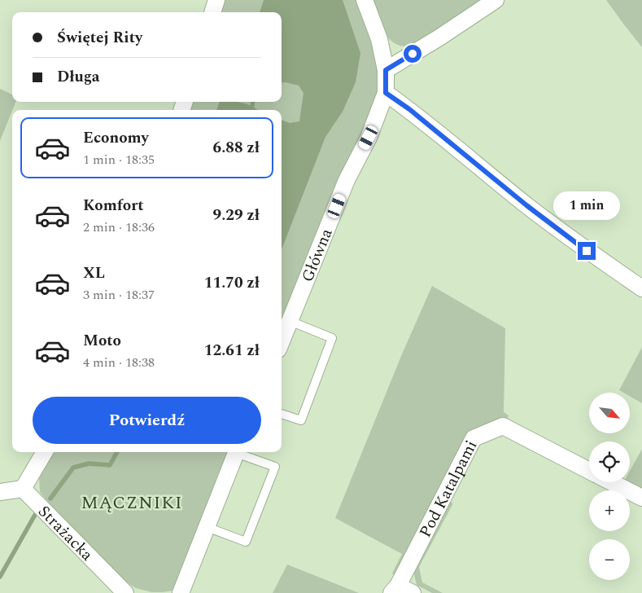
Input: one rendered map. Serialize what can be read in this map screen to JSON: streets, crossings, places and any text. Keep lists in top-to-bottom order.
{
  "streets": {
    "street": ["Główna", "Pod Katalpami", "Strażacka"]
  },
  "districts": ["MĄCZNIKI"],
  "north": "bottom right",
  "page": {
    "banner": ["Świętej Rity", "Długa"],
    "list": [
      {
        "name": "Economy",
        "note": "1 min · 18:35",
        "value": "6.88 zł"
      },
      {
        "name": "Komfort",
        "note": "2 min · 18:36",
        "value": "9.29 zł"
      },
      {
        "name": "XL",
        "note": "3 min · 18:37",
        "value": "11.70 zł"
      },
      {
        "name": "Moto",
        "note": "4 min · 18:38",
        "value": "12.61 zł"
      }
    ],
    "bubble": "1 min",
    "buttons": "Potwierdź",
    "map_buttons": ["+", "−"]
  }
}
